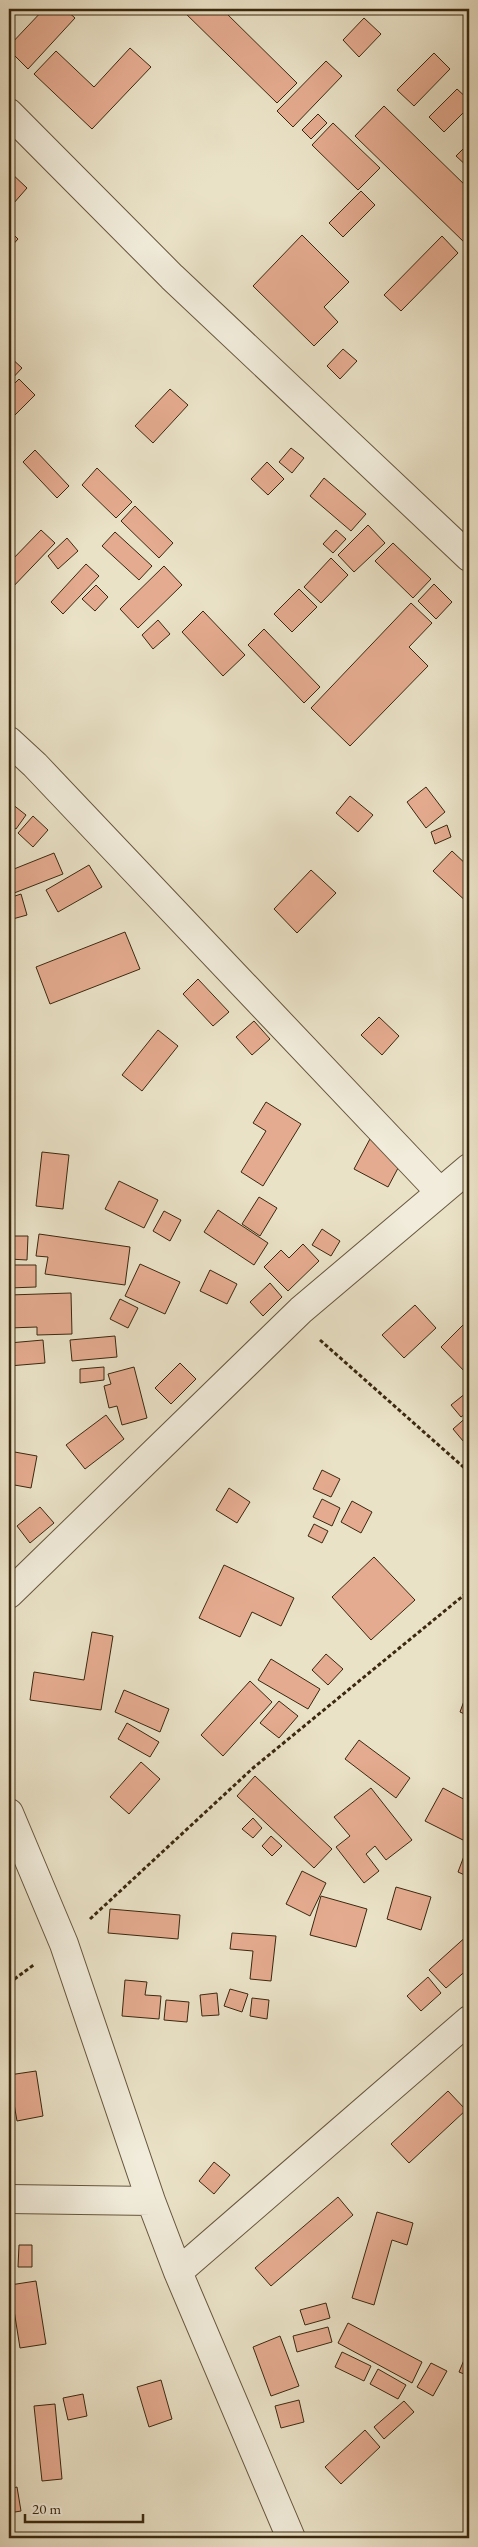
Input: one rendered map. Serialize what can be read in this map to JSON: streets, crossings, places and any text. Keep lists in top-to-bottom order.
{
  "scale_bar": "20 m"
}
